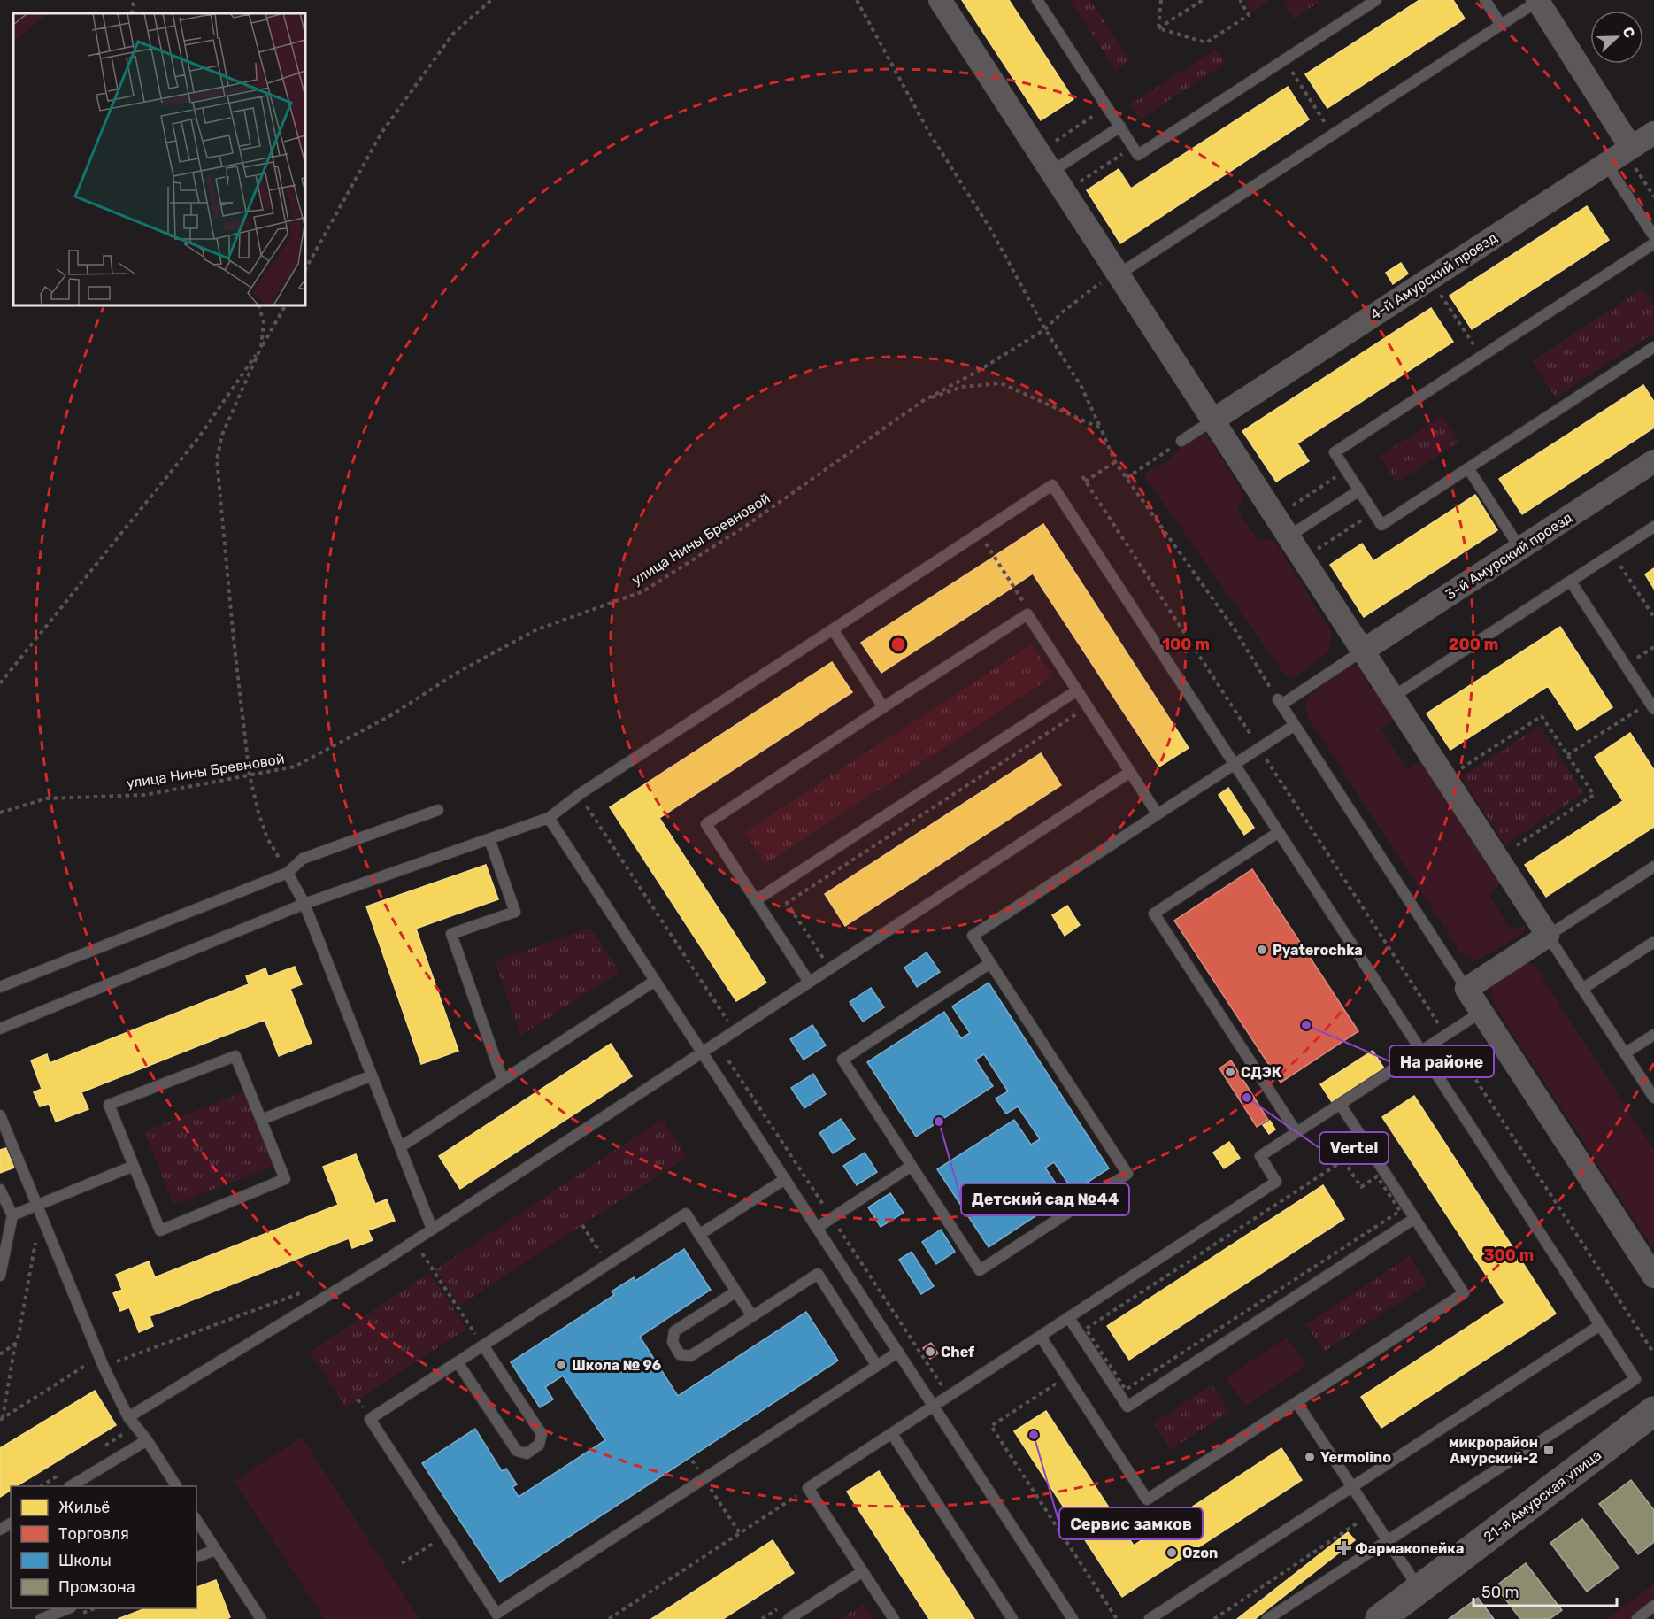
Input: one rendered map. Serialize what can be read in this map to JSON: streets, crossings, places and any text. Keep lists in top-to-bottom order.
{
  "streets": {
    "main road": ["21-я Амурская улица"],
    "street": ["4-й Амурский проезд", "3-й Амурский проезд"],
    "path": ["улица Нины Бревновой"]
  },
  "places": {
    "other": [
      "Pyaterochka",
      "На районе",
      "СДЭК",
      "Vertel",
      "Детский сад №44",
      "Chef",
      "Школа № 96",
      "Сервис замков",
      "Yermolino",
      "Ozon"
    ],
    "transit": ["микрорайон Амурский-2"],
    "health": ["Фармакопейка"]
  },
  "legend": [
    "Жильё",
    "Торговля",
    "Школы",
    "Промзона"
  ],
  "scale_bar": "50 m",
  "north": "right",
  "rings": ["100 m", "200 m", "300 m"]
}
